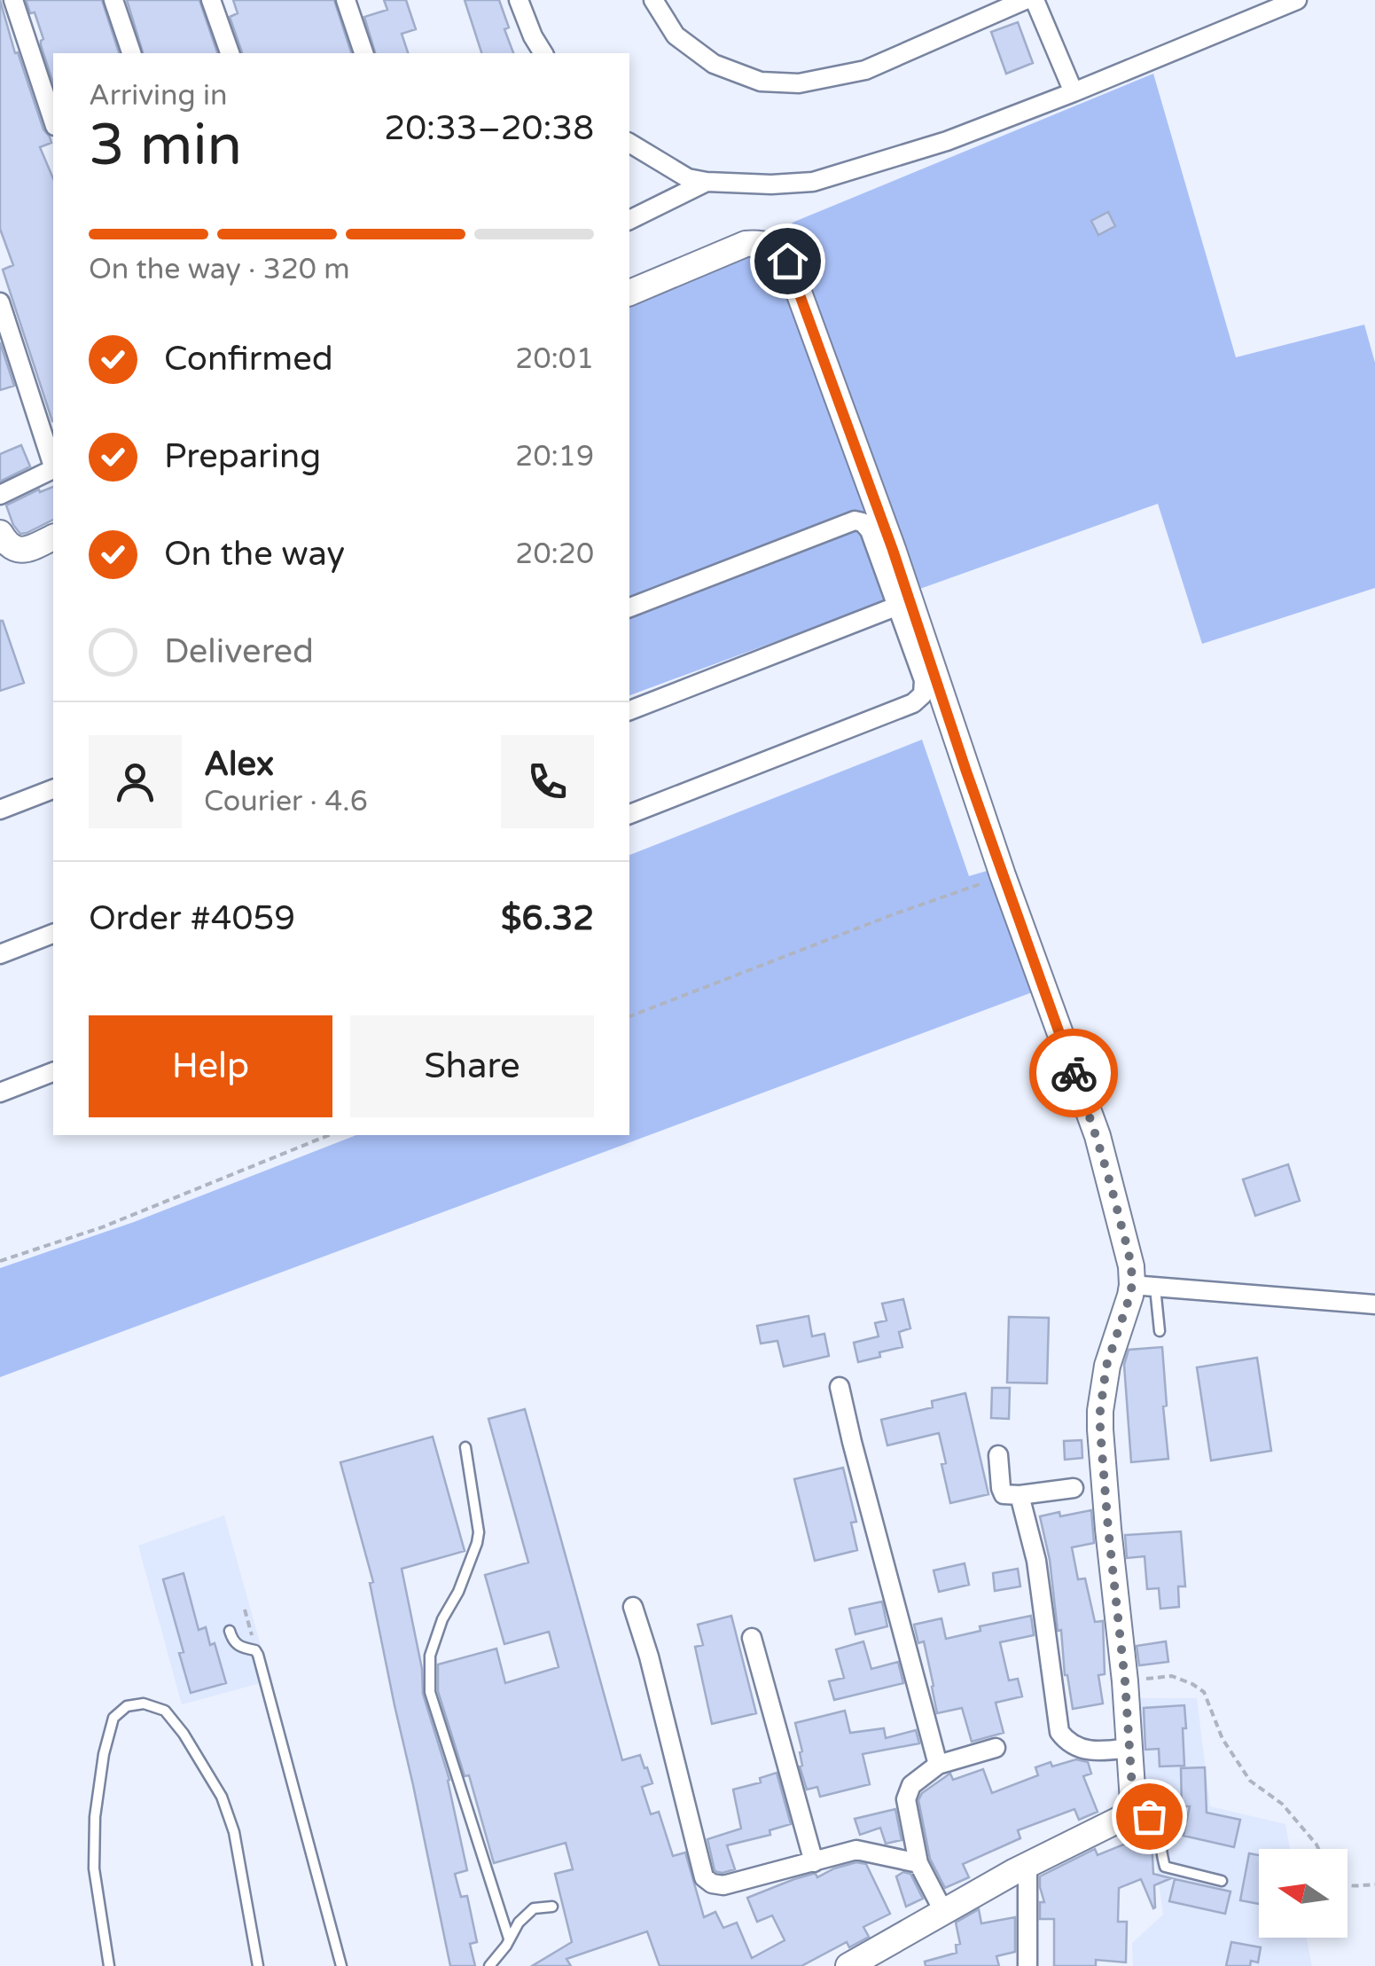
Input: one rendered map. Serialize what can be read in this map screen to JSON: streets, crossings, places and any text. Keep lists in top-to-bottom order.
{
  "north": "left",
  "page": {
    "heading": ["3 min", "Arriving in", "20:33–20:38"],
    "panel": [
      "Alex",
      "Courier · 4.6",
      "Order #4059",
      "$6.32"
    ],
    "bar": "On the way · 320 m",
    "list": [
      ["Confirmed", "20:01"],
      ["Preparing", "20:19"],
      ["On the way", "20:20"],
      "Delivered"
    ],
    "buttons": ["Help", "Share"]
  }
}
